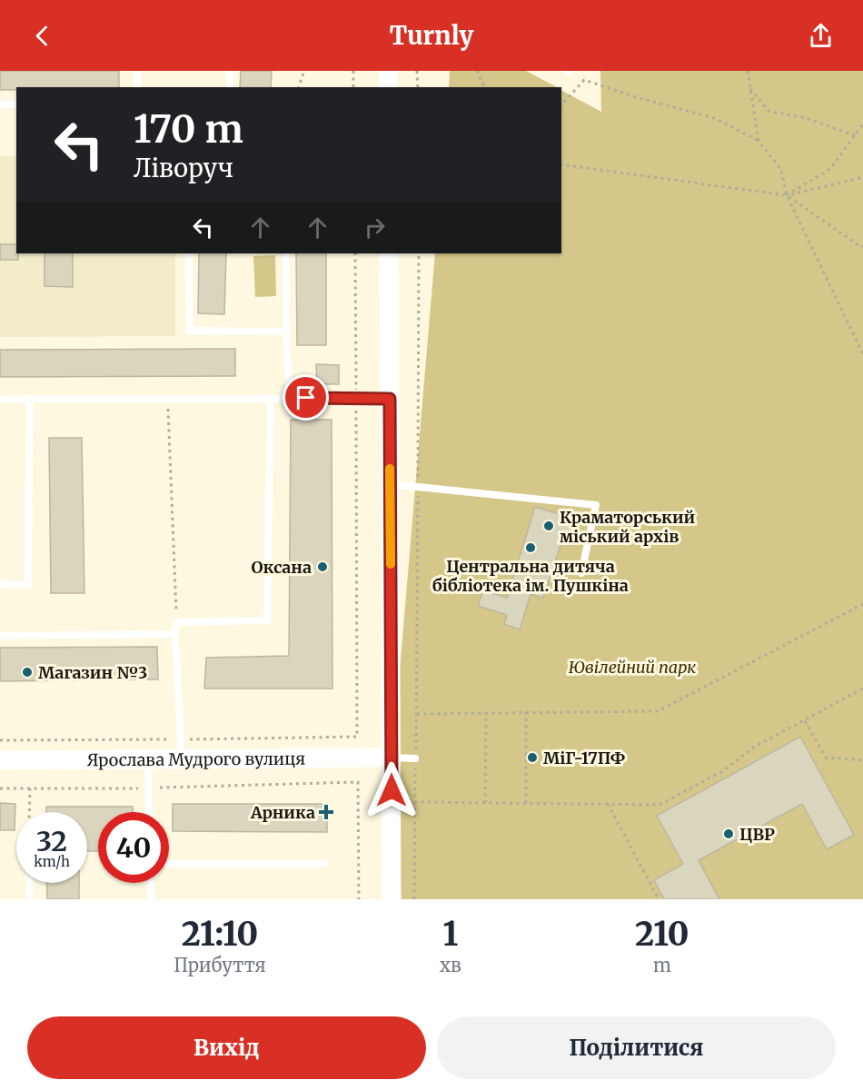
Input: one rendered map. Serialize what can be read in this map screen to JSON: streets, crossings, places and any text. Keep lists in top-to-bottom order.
{
  "streets": {
    "street": ["Ярослава Мудрого вулиця"]
  },
  "parks": ["Ювілейний парк"],
  "places": {
    "other": [
      "Краматорський міський архів",
      "Центральна дитяча бібліотека ім. Пушкіна",
      "Оксана",
      "Магазин №3",
      "МіГ-17ПФ",
      "ЦВР"
    ],
    "health": ["Арника"]
  },
  "page": {
    "header": "Turnly",
    "turn": ["170 m", "Ліворуч"],
    "speed": "32 km/h",
    "limit": "40",
    "eta": [
      "21:10",
      "Прибуття",
      "1",
      "хв",
      "210",
      "m"
    ],
    "buttons": ["Вихід", "Поділитися"]
  }
}
